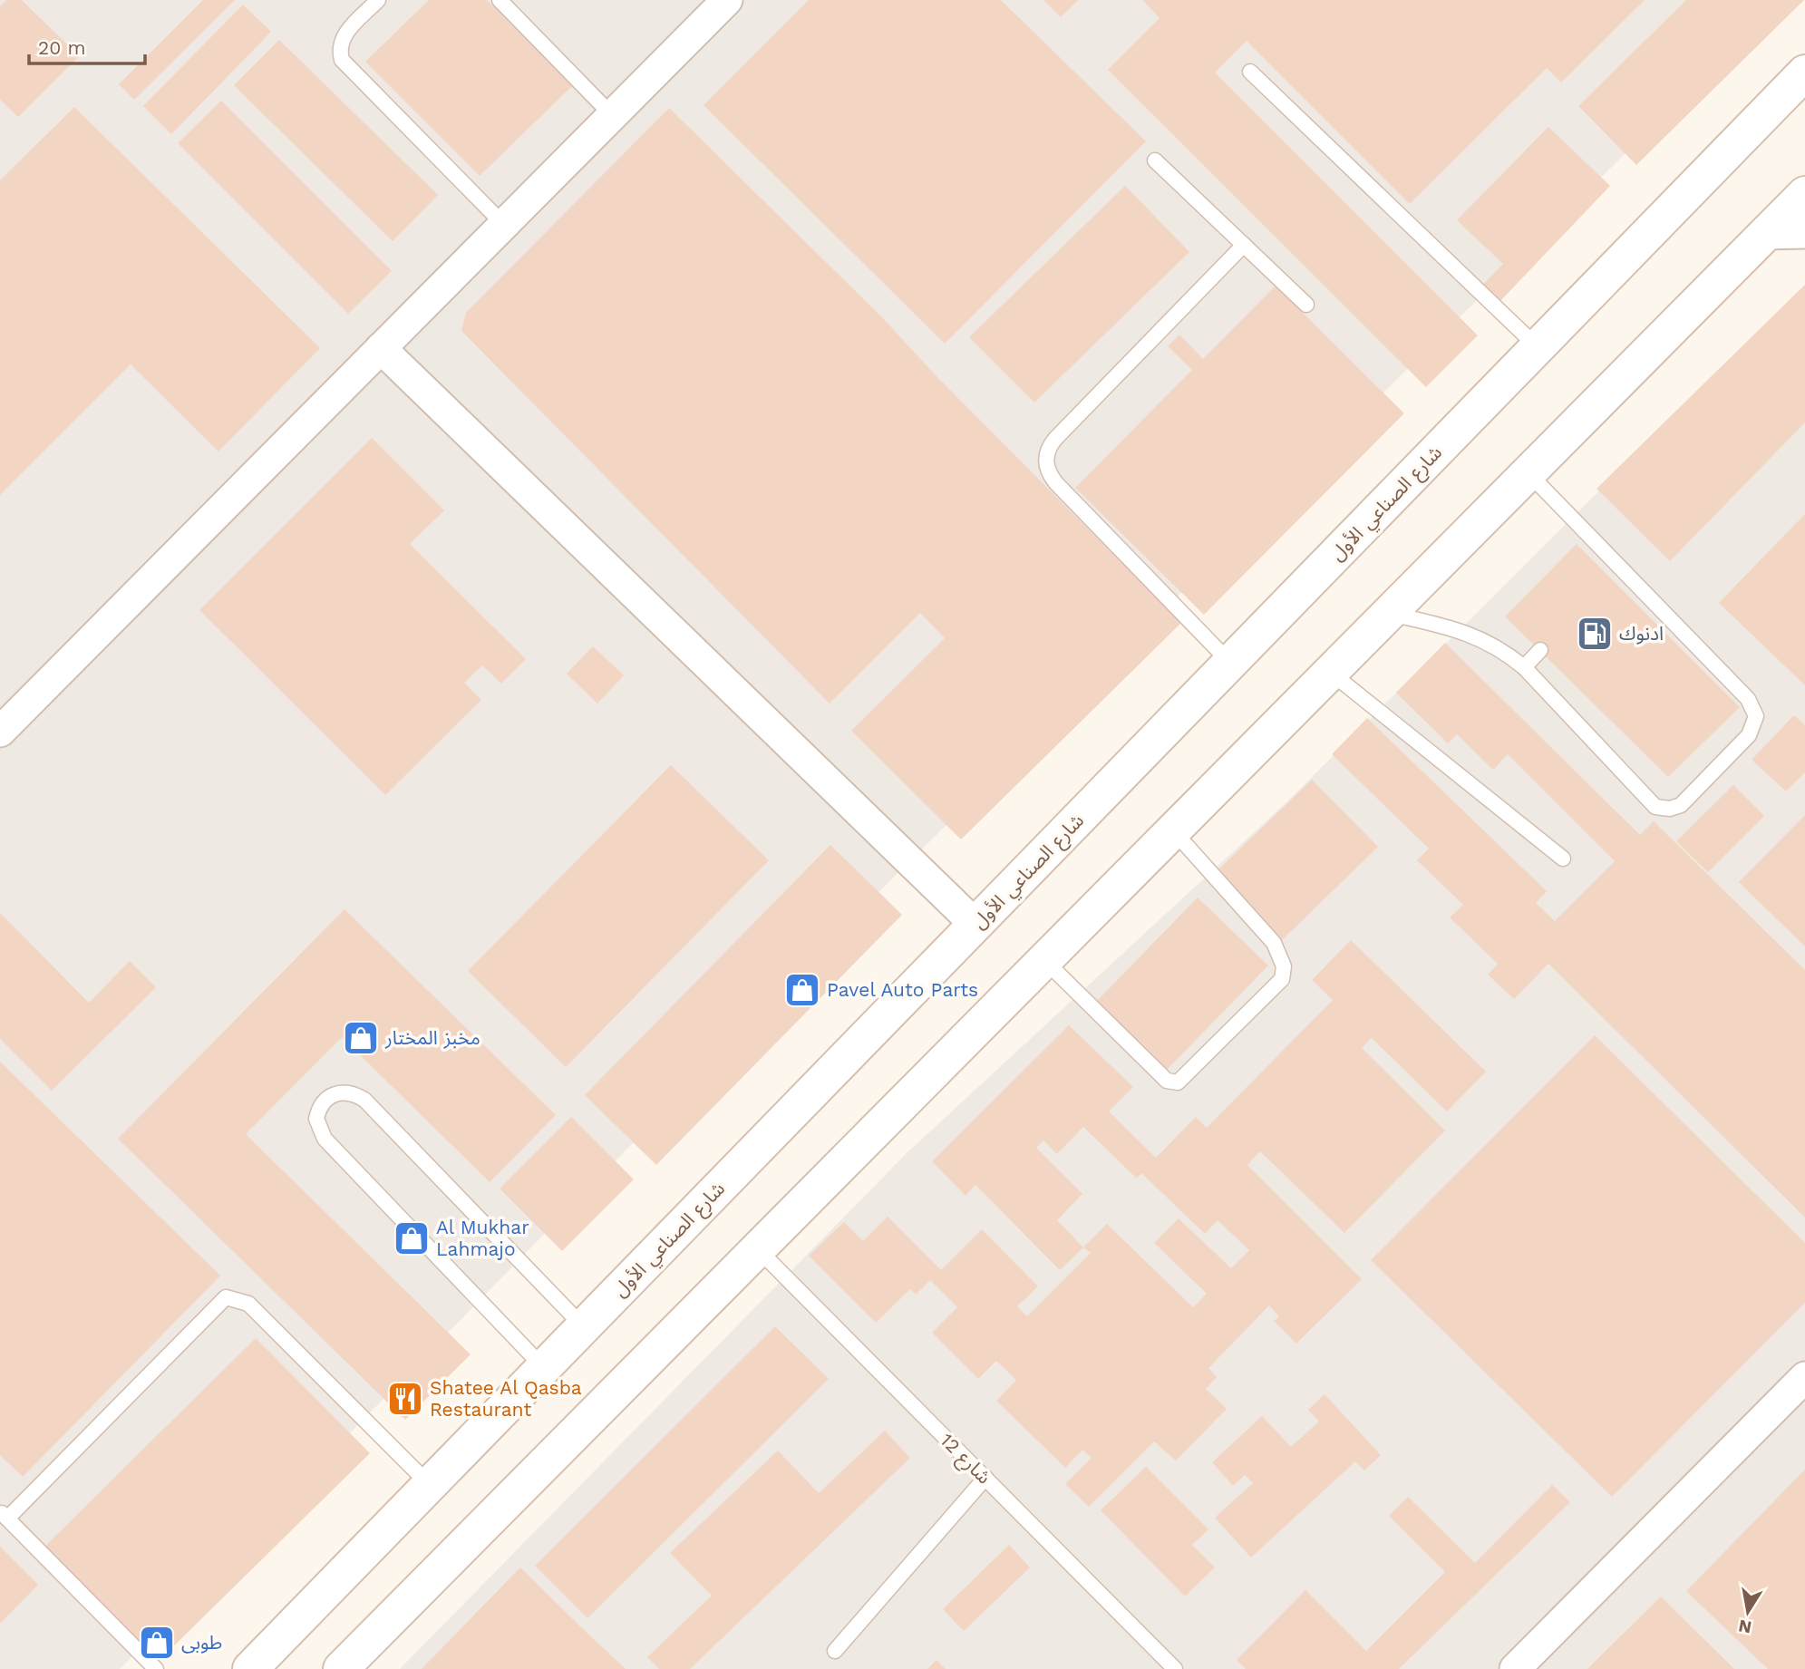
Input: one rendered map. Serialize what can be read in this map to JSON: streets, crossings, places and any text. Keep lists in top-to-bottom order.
{
  "streets": {
    "main road": ["شارع الصناعي الأول"],
    "lane": ["شارع 12"]
  },
  "places": {
    "fuel station": ["ادنوك"],
    "shop": [
      "Pavel Auto Parts",
      "مخبز المختار",
      "Al Mukhar Lahmajo",
      "طوبى"
    ],
    "restaurant": ["Shatee Al Qasba Restaurant"]
  },
  "scale_bar": "20 m",
  "north": "bottom"
}
